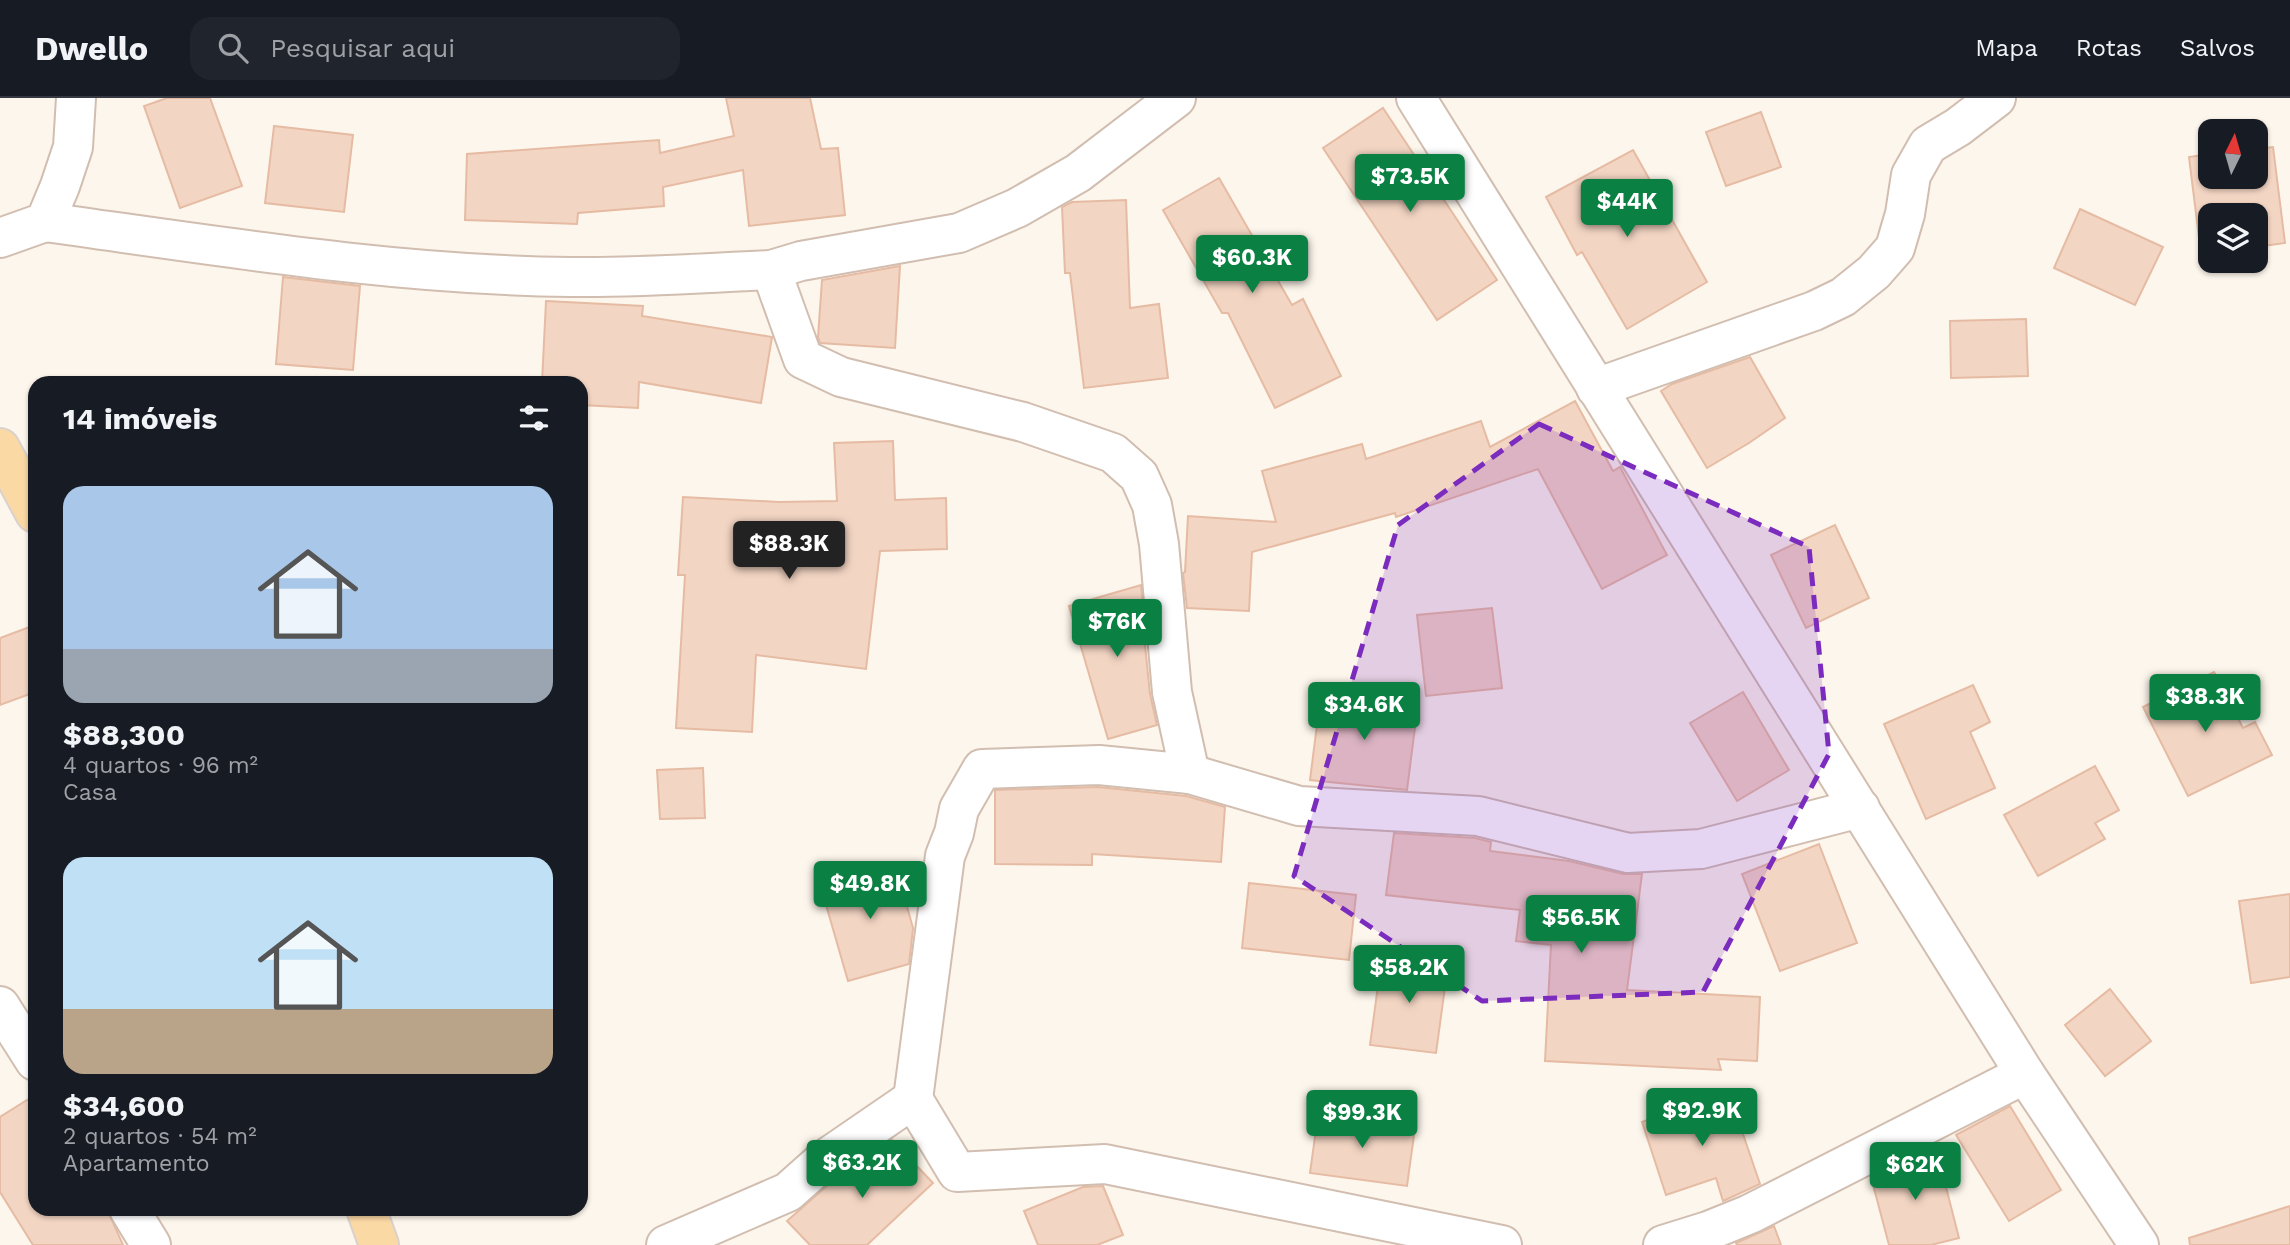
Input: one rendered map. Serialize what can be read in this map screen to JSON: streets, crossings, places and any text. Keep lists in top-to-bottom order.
{
  "north": "top",
  "page": {
    "header": "Dwello",
    "search": "Pesquisar aqui",
    "nav": ["Mapa", "Rotas", "Salvos"],
    "price": [
      "$73.5K",
      "$44K",
      "$60.3K",
      "$88.3K",
      "$76K",
      "$38.3K",
      "$34.6K",
      "$49.8K",
      "$56.5K",
      "$58.2K",
      "$92.9K",
      "$99.3K",
      "$63.2K",
      "$62K"
    ],
    "heading": "14 imóveis",
    "list": [
      {
        "name": "$88,300",
        "note": "4 quartos · 96 m² · Casa"
      },
      {
        "name": "$34,600",
        "note": "2 quartos · 54 m² · Apartamento"
      }
    ]
  }
}
